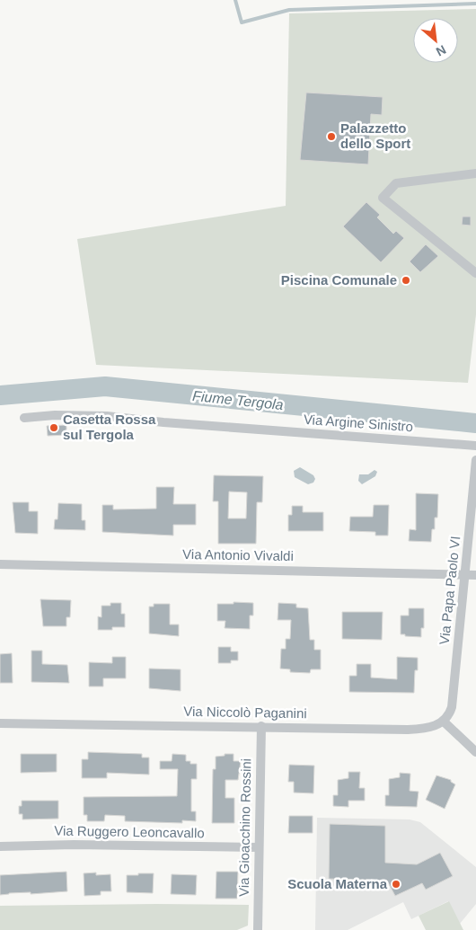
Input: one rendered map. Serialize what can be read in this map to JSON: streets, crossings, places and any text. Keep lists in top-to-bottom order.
{
  "streets": {
    "street": [
      "Via Argine Sinistro",
      "Via Antonio Vivaldi",
      "Via Papa Paolo VI",
      "Via Niccolò Paganini",
      "Via Gioacchino Rossini",
      "Via Ruggero Leoncavallo"
    ]
  },
  "crossings": [
    ["Via Antonio Vivaldi", "Via Papa Paolo VI"],
    ["Via Papa Paolo VI", "Via Niccolò Paganini"],
    ["Via Niccolò Paganini", "Via Gioacchino Rossini"],
    ["Via Gioacchino Rossini", "Via Ruggero Leoncavallo"]
  ],
  "water": ["Fiume Tergola"],
  "places": [
    "Palazzetto dello Sport",
    "Piscina Comunale",
    "Casetta Rossa sul Tergola",
    "Scuola Materna"
  ],
  "north": "bottom right"
}
